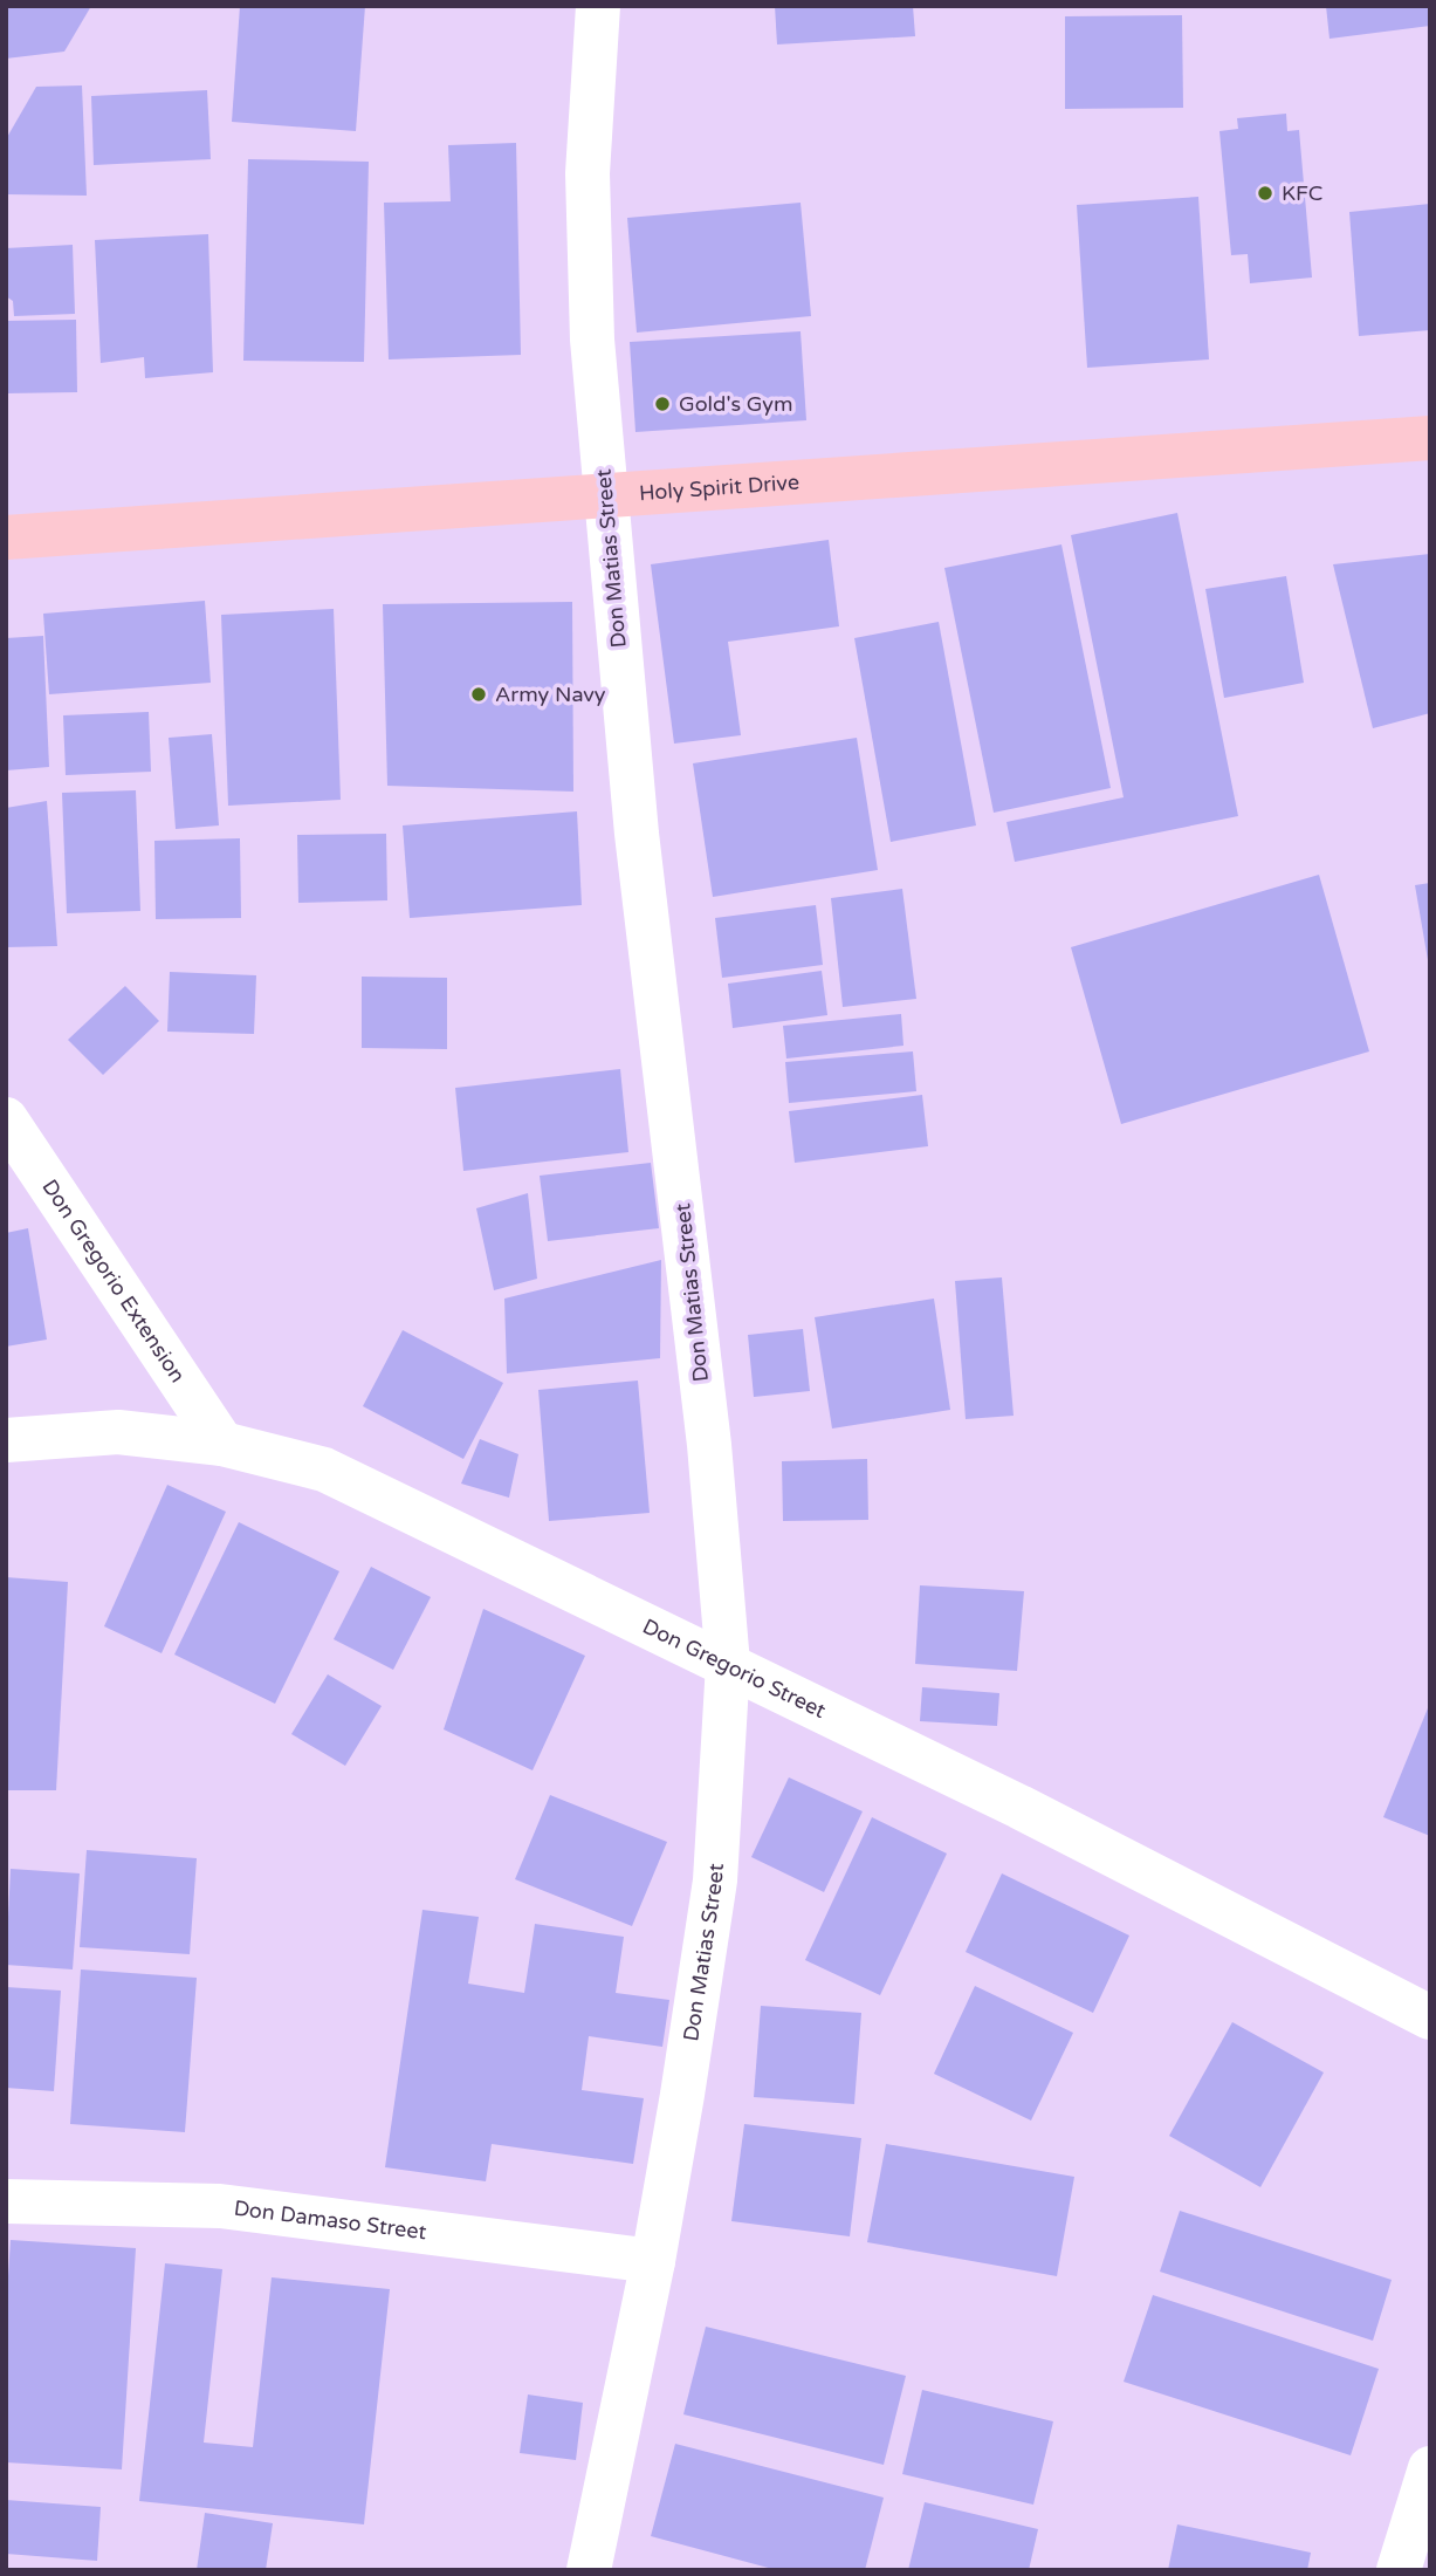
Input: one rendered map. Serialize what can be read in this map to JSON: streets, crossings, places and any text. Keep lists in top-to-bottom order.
{
  "streets": {
    "main road": ["Holy Spirit Drive"],
    "street": [
      "Don Matias Street",
      "Don Gregorio Extension",
      "Don Gregorio Street",
      "Don Damaso Street"
    ]
  },
  "crossings": [
    ["Holy Spirit Drive", "Don Matias Street"],
    ["Don Matias Street", "Don Gregorio Street"],
    ["Don Matias Street", "Don Damaso Street"],
    ["Don Gregorio Extension", "Don Gregorio Street"]
  ],
  "places": ["KFC", "Gold's Gym", "Army Navy"]
}
